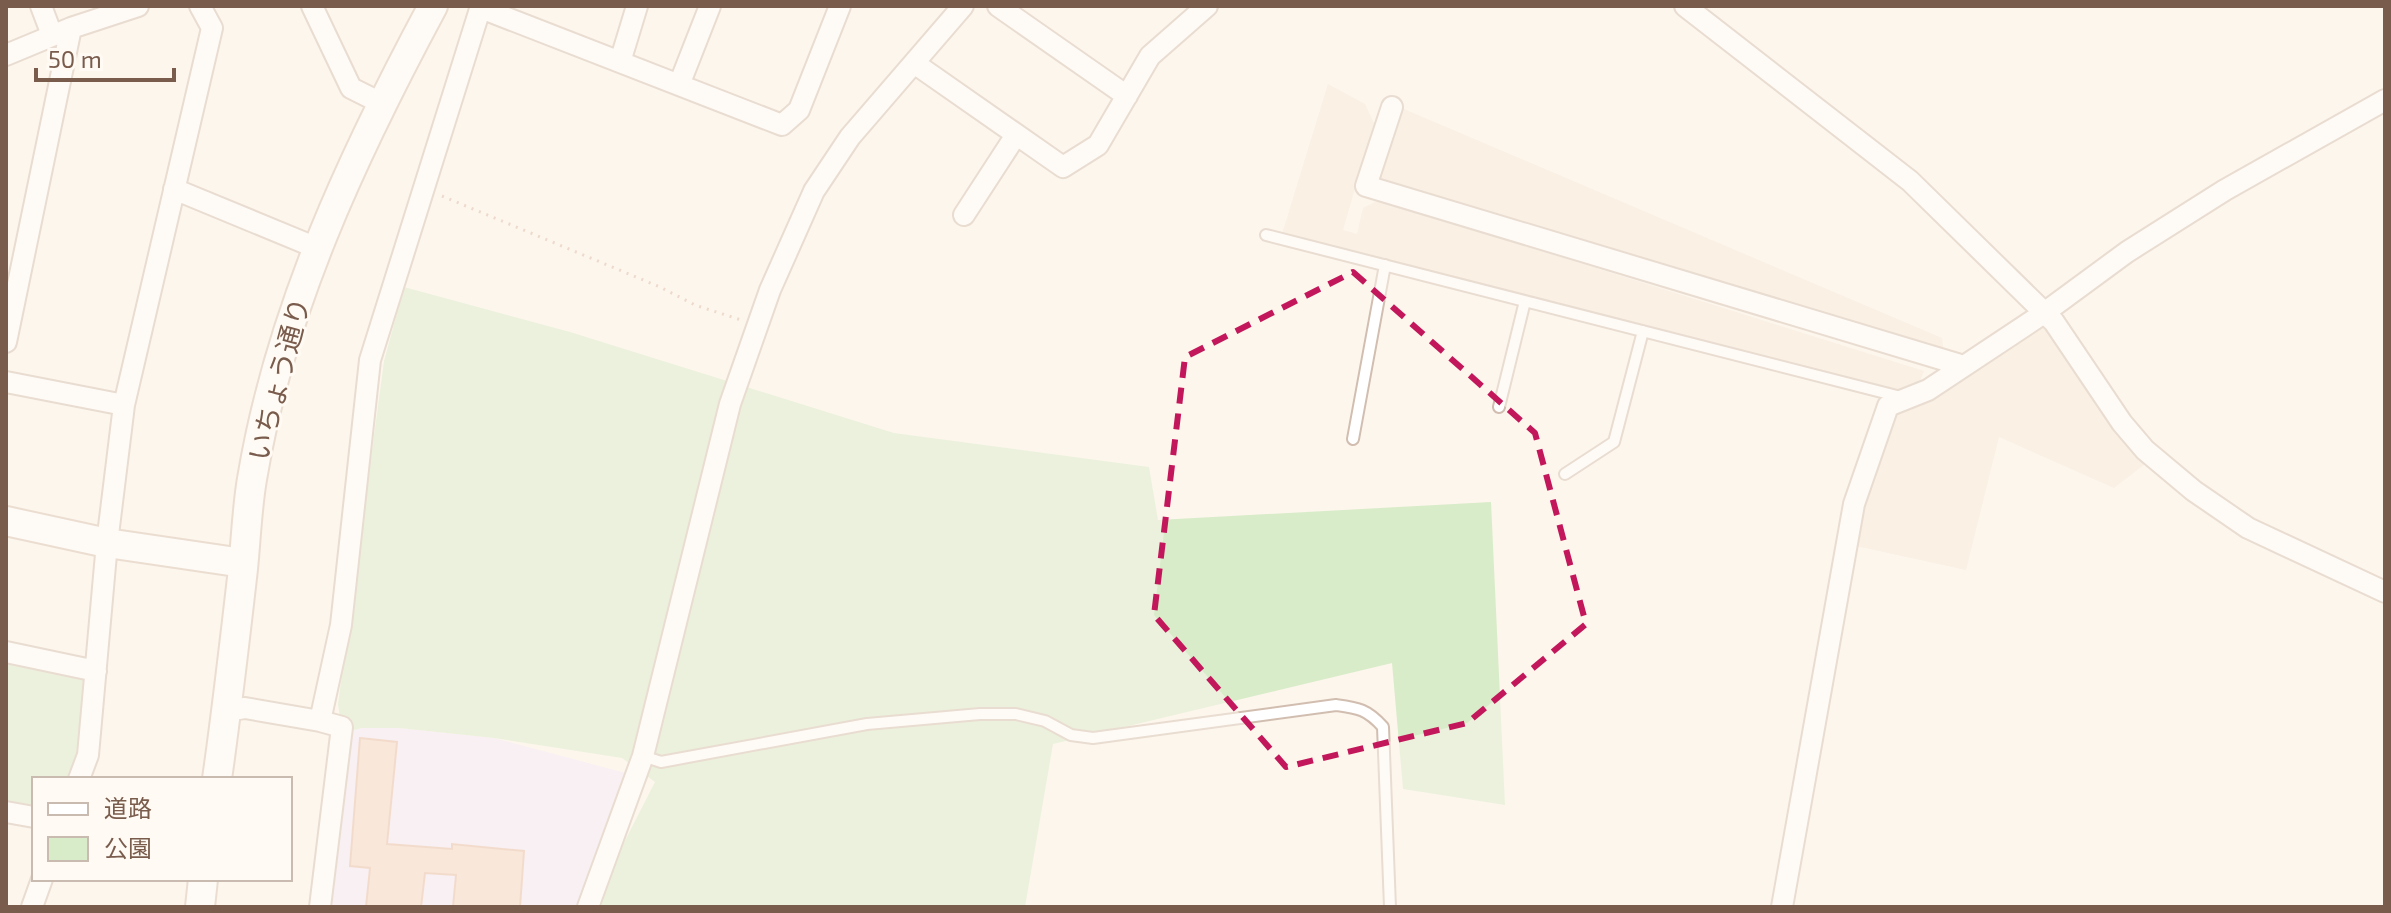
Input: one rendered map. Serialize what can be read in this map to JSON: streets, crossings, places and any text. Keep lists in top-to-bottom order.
{
  "streets": {
    "street": ["いちょう通り"]
  },
  "legend": ["道路", "公園"],
  "scale_bar": "50 m"
}
